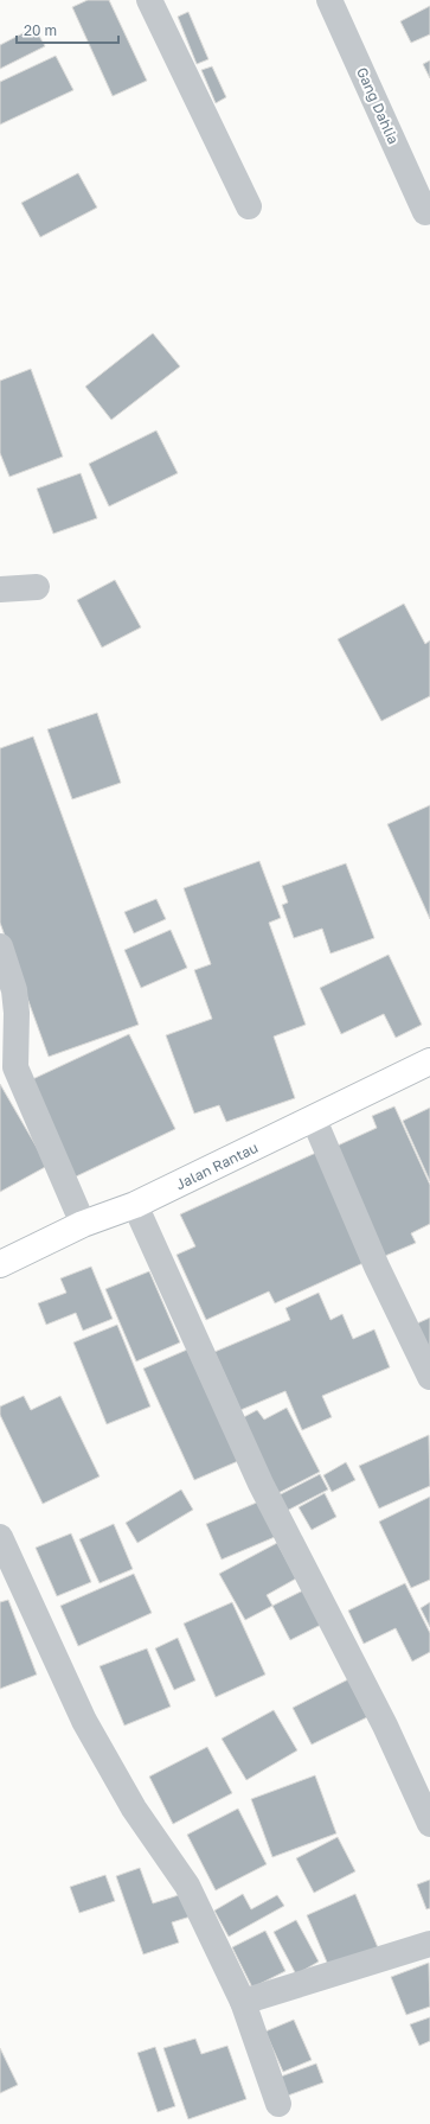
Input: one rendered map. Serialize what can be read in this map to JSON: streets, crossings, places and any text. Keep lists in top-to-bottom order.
{
  "streets": {
    "main road": ["Jalan Rantau"],
    "street": ["Gang Dahlia"]
  },
  "scale_bar": "20 m"
}
